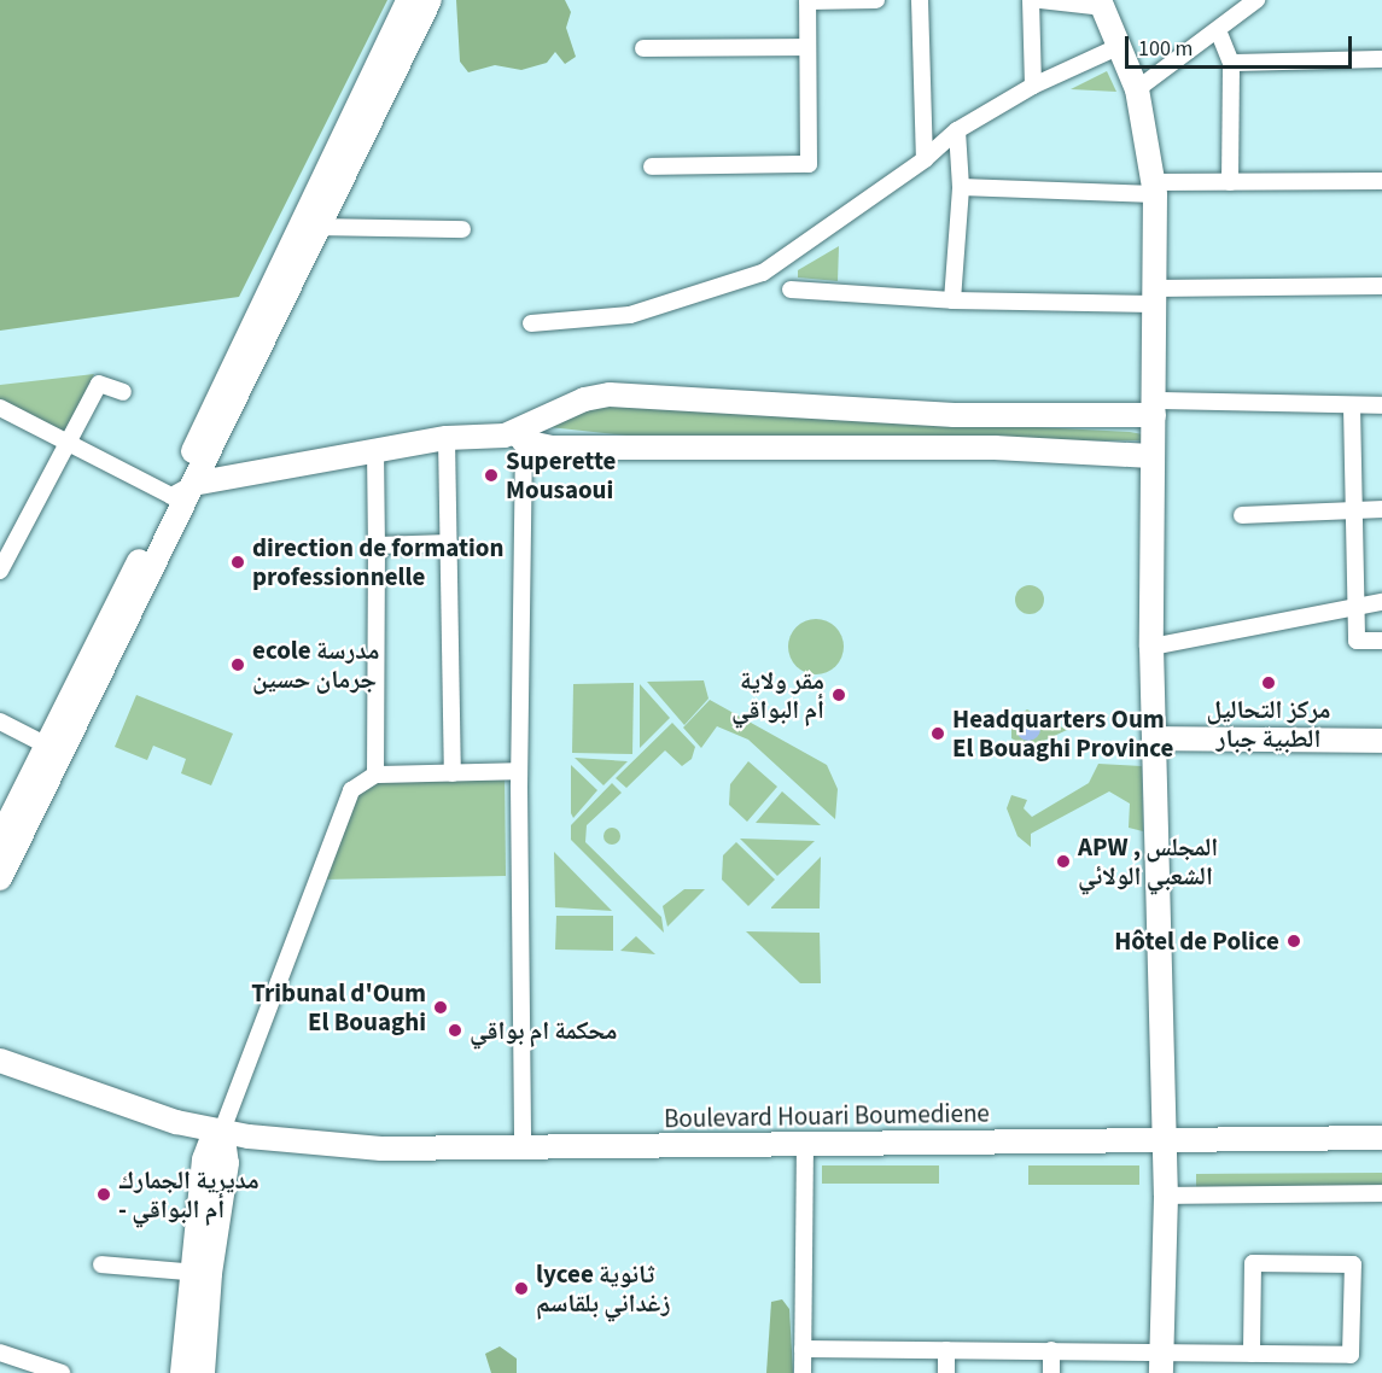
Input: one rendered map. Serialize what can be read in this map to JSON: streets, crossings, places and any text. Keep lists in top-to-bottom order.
{
  "streets": {
    "main road": ["Boulevard Houari Boumediene"]
  },
  "places": [
    "Superette Mousaoui",
    "direction de formation professionnelle",
    "ecole مدرسة جرمان حسين",
    "مركز التحاليل الطبية جبار",
    "مقر ولاية أم البواقي",
    "Headquarters Oum El Bouaghi Province",
    "APW , المجلس الشعبي الولائي",
    "Hôtel de Police",
    "Tribunal d'Oum El Bouaghi",
    "محكمة ام بواقي",
    "مديرية الجمارك - أم البواقي",
    "lycee ثانوية زغداني بلقاسم"
  ],
  "scale_bar": "100 m"
}
